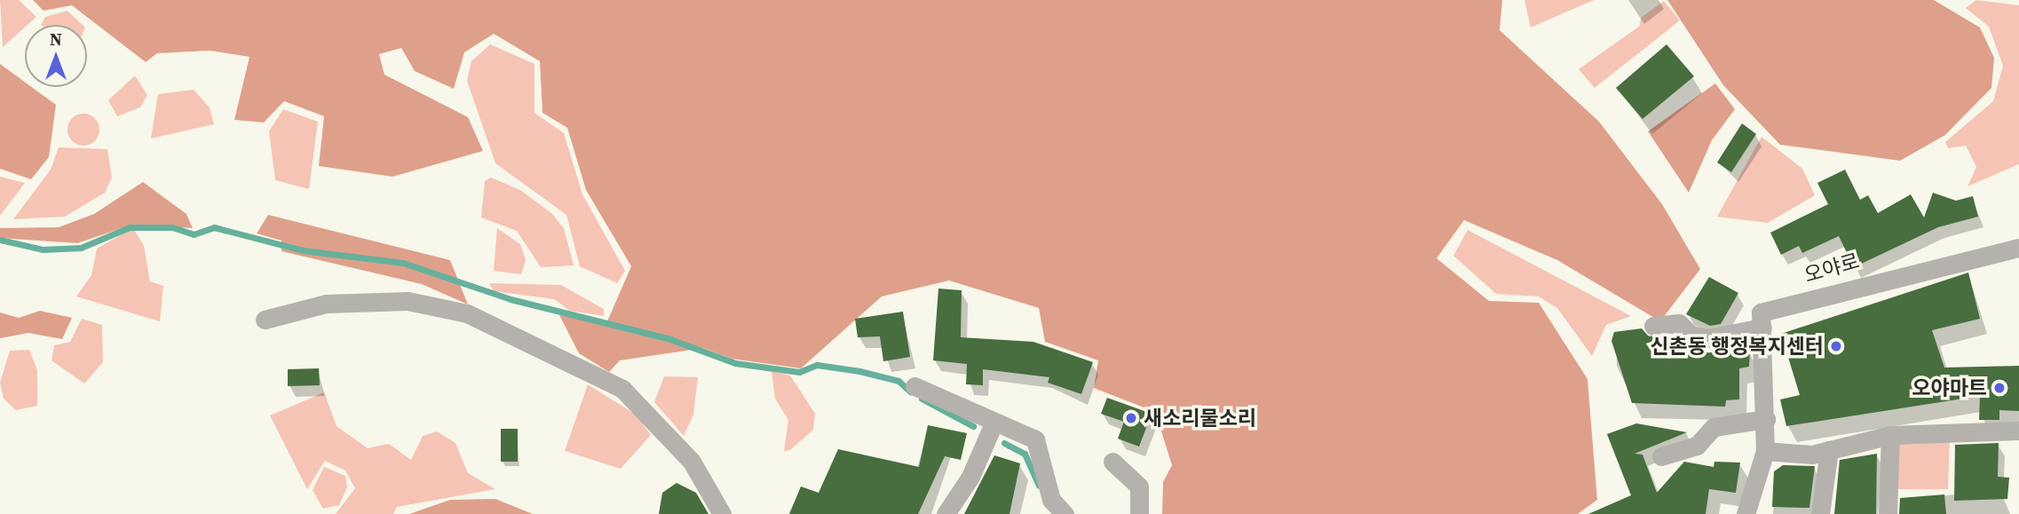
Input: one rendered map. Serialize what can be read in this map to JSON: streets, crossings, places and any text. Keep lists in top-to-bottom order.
{
  "streets": {
    "street": ["오야로"]
  },
  "places": ["신촌동 행정복지센터", "오야마트", "새소리물소리"],
  "north": "top"
}
